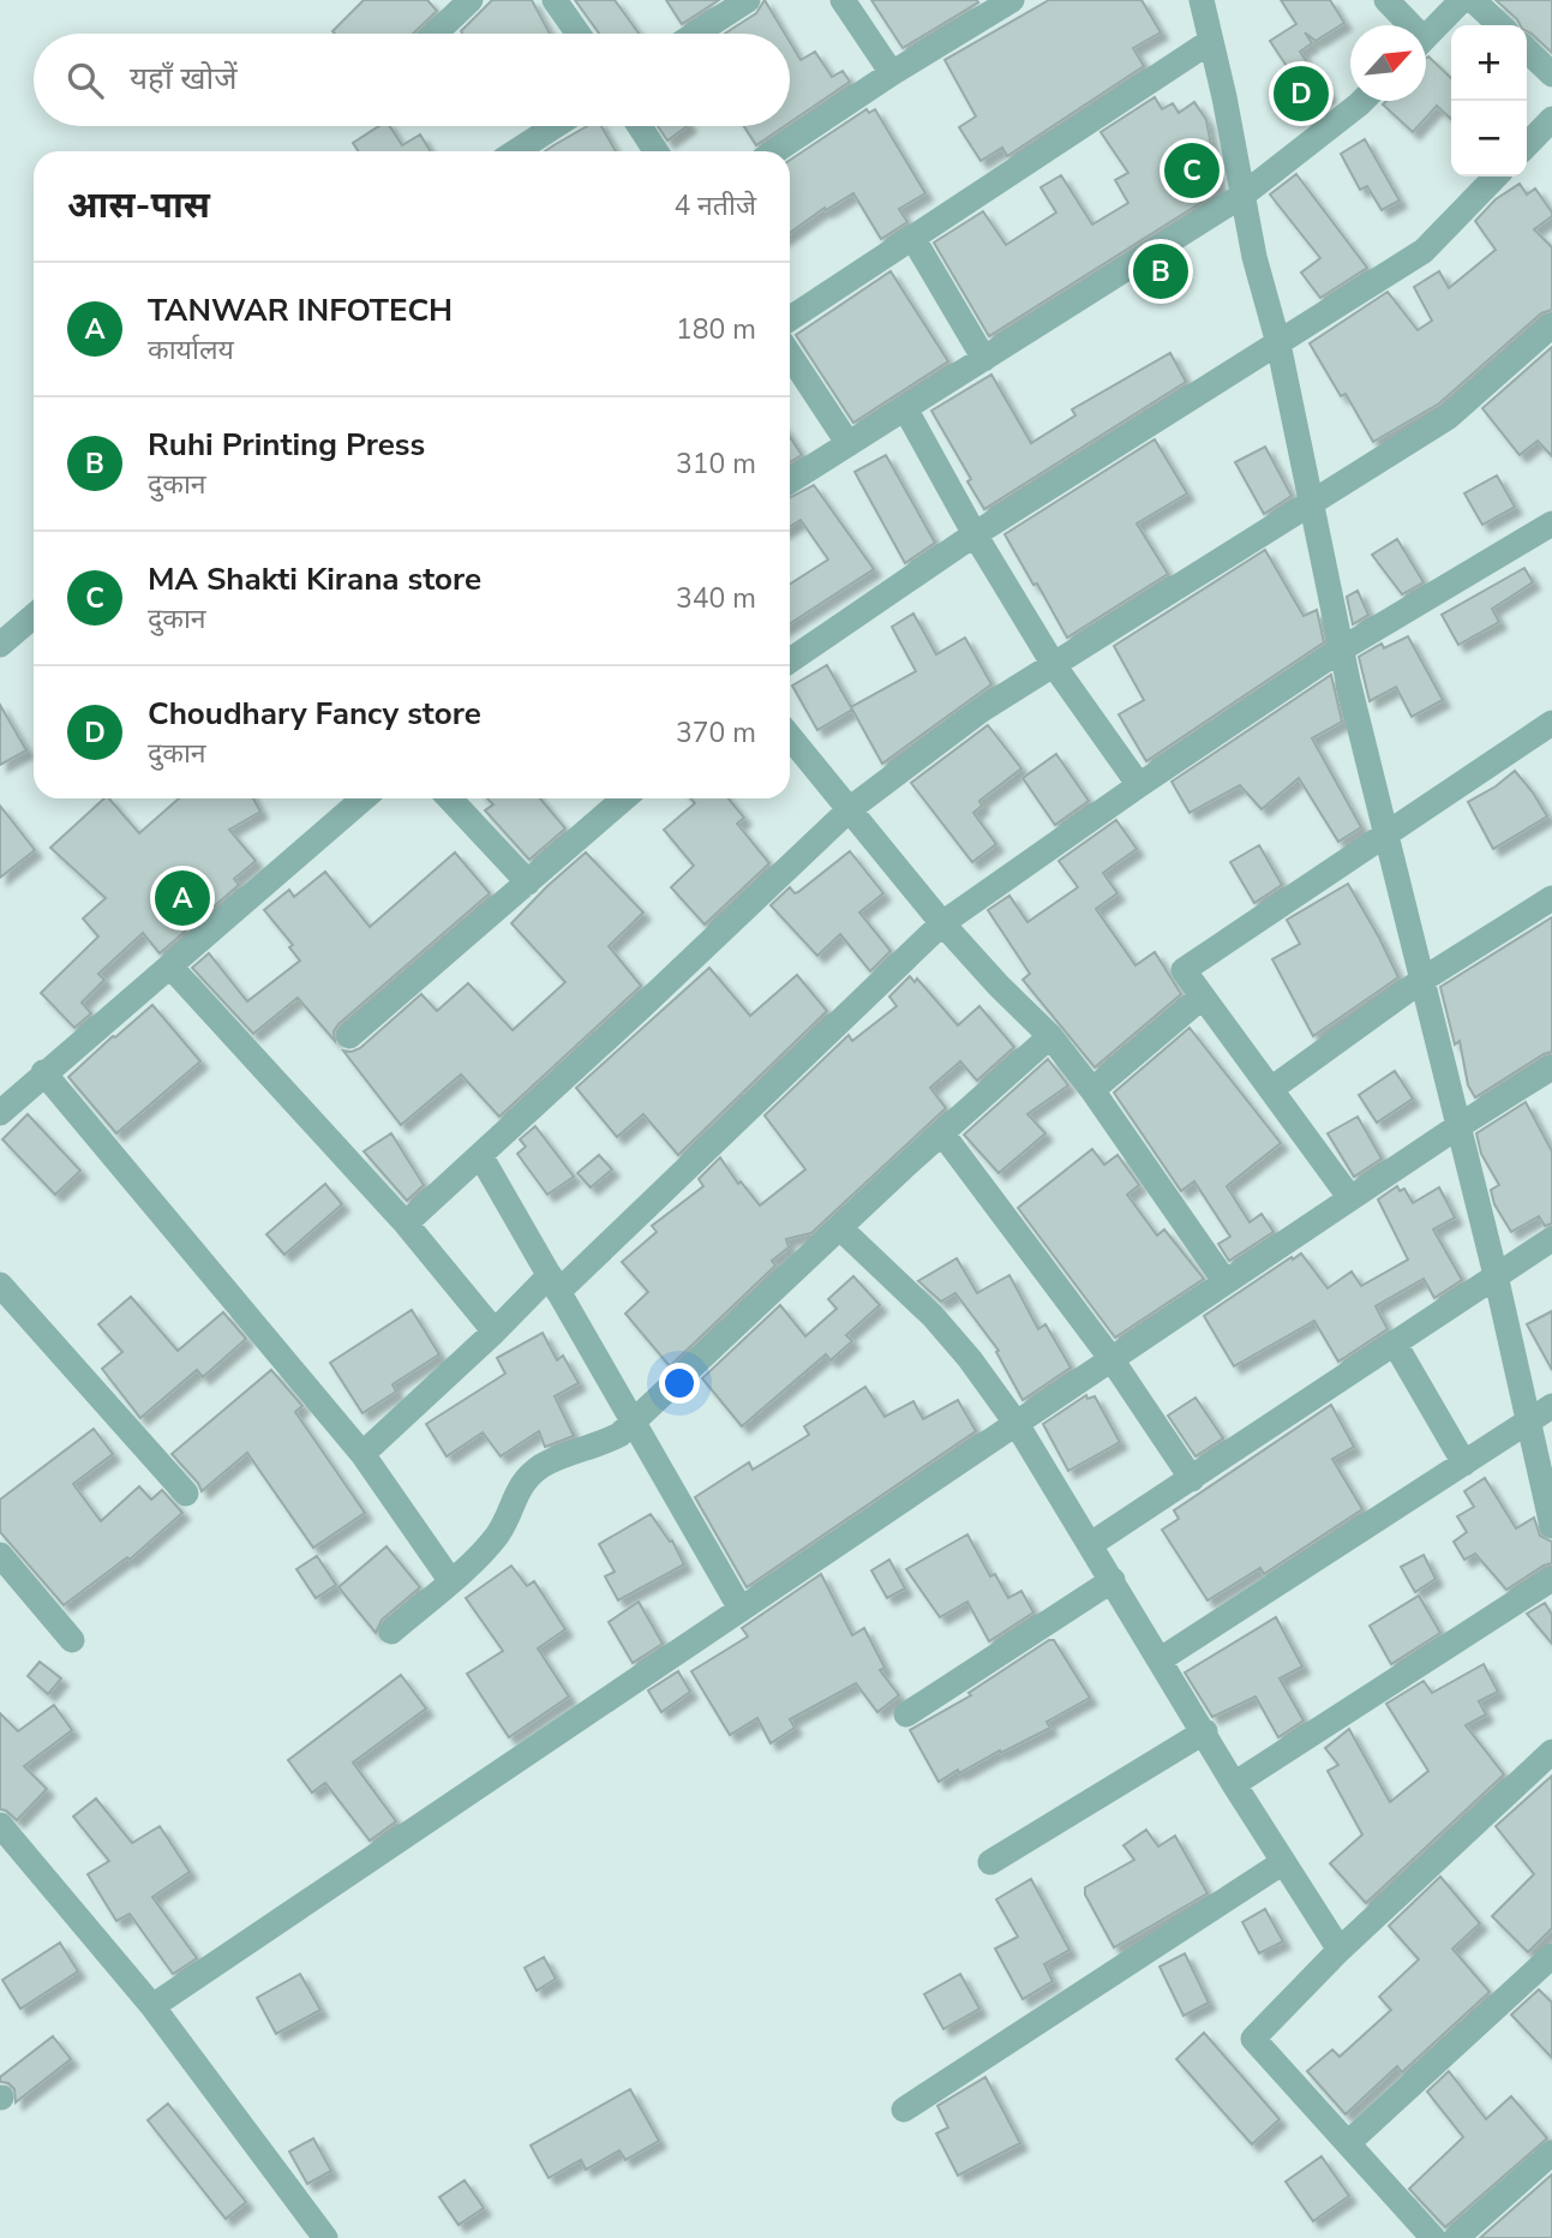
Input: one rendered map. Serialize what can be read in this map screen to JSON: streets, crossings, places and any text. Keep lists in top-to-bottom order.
{
  "north": "top right",
  "page": {
    "map_buttons": ["+", "−"],
    "search": "यहाँ खोजें",
    "pins": [
      "D",
      "C",
      "B",
      "A"
    ],
    "heading": ["आस-पास", "4 नतीजे"],
    "list": [
      {
        "mark": "A",
        "name": "TANWAR INFOTECH",
        "note": "कार्यालय",
        "value": "180 m"
      },
      {
        "mark": "B",
        "name": "Ruhi Printing Press",
        "note": "दुकान",
        "value": "310 m"
      },
      {
        "mark": "C",
        "name": "MA Shakti Kirana store",
        "note": "दुकान",
        "value": "340 m"
      },
      {
        "mark": "D",
        "name": "Choudhary Fancy store",
        "note": "दुकान",
        "value": "370 m"
      }
    ]
  }
}
